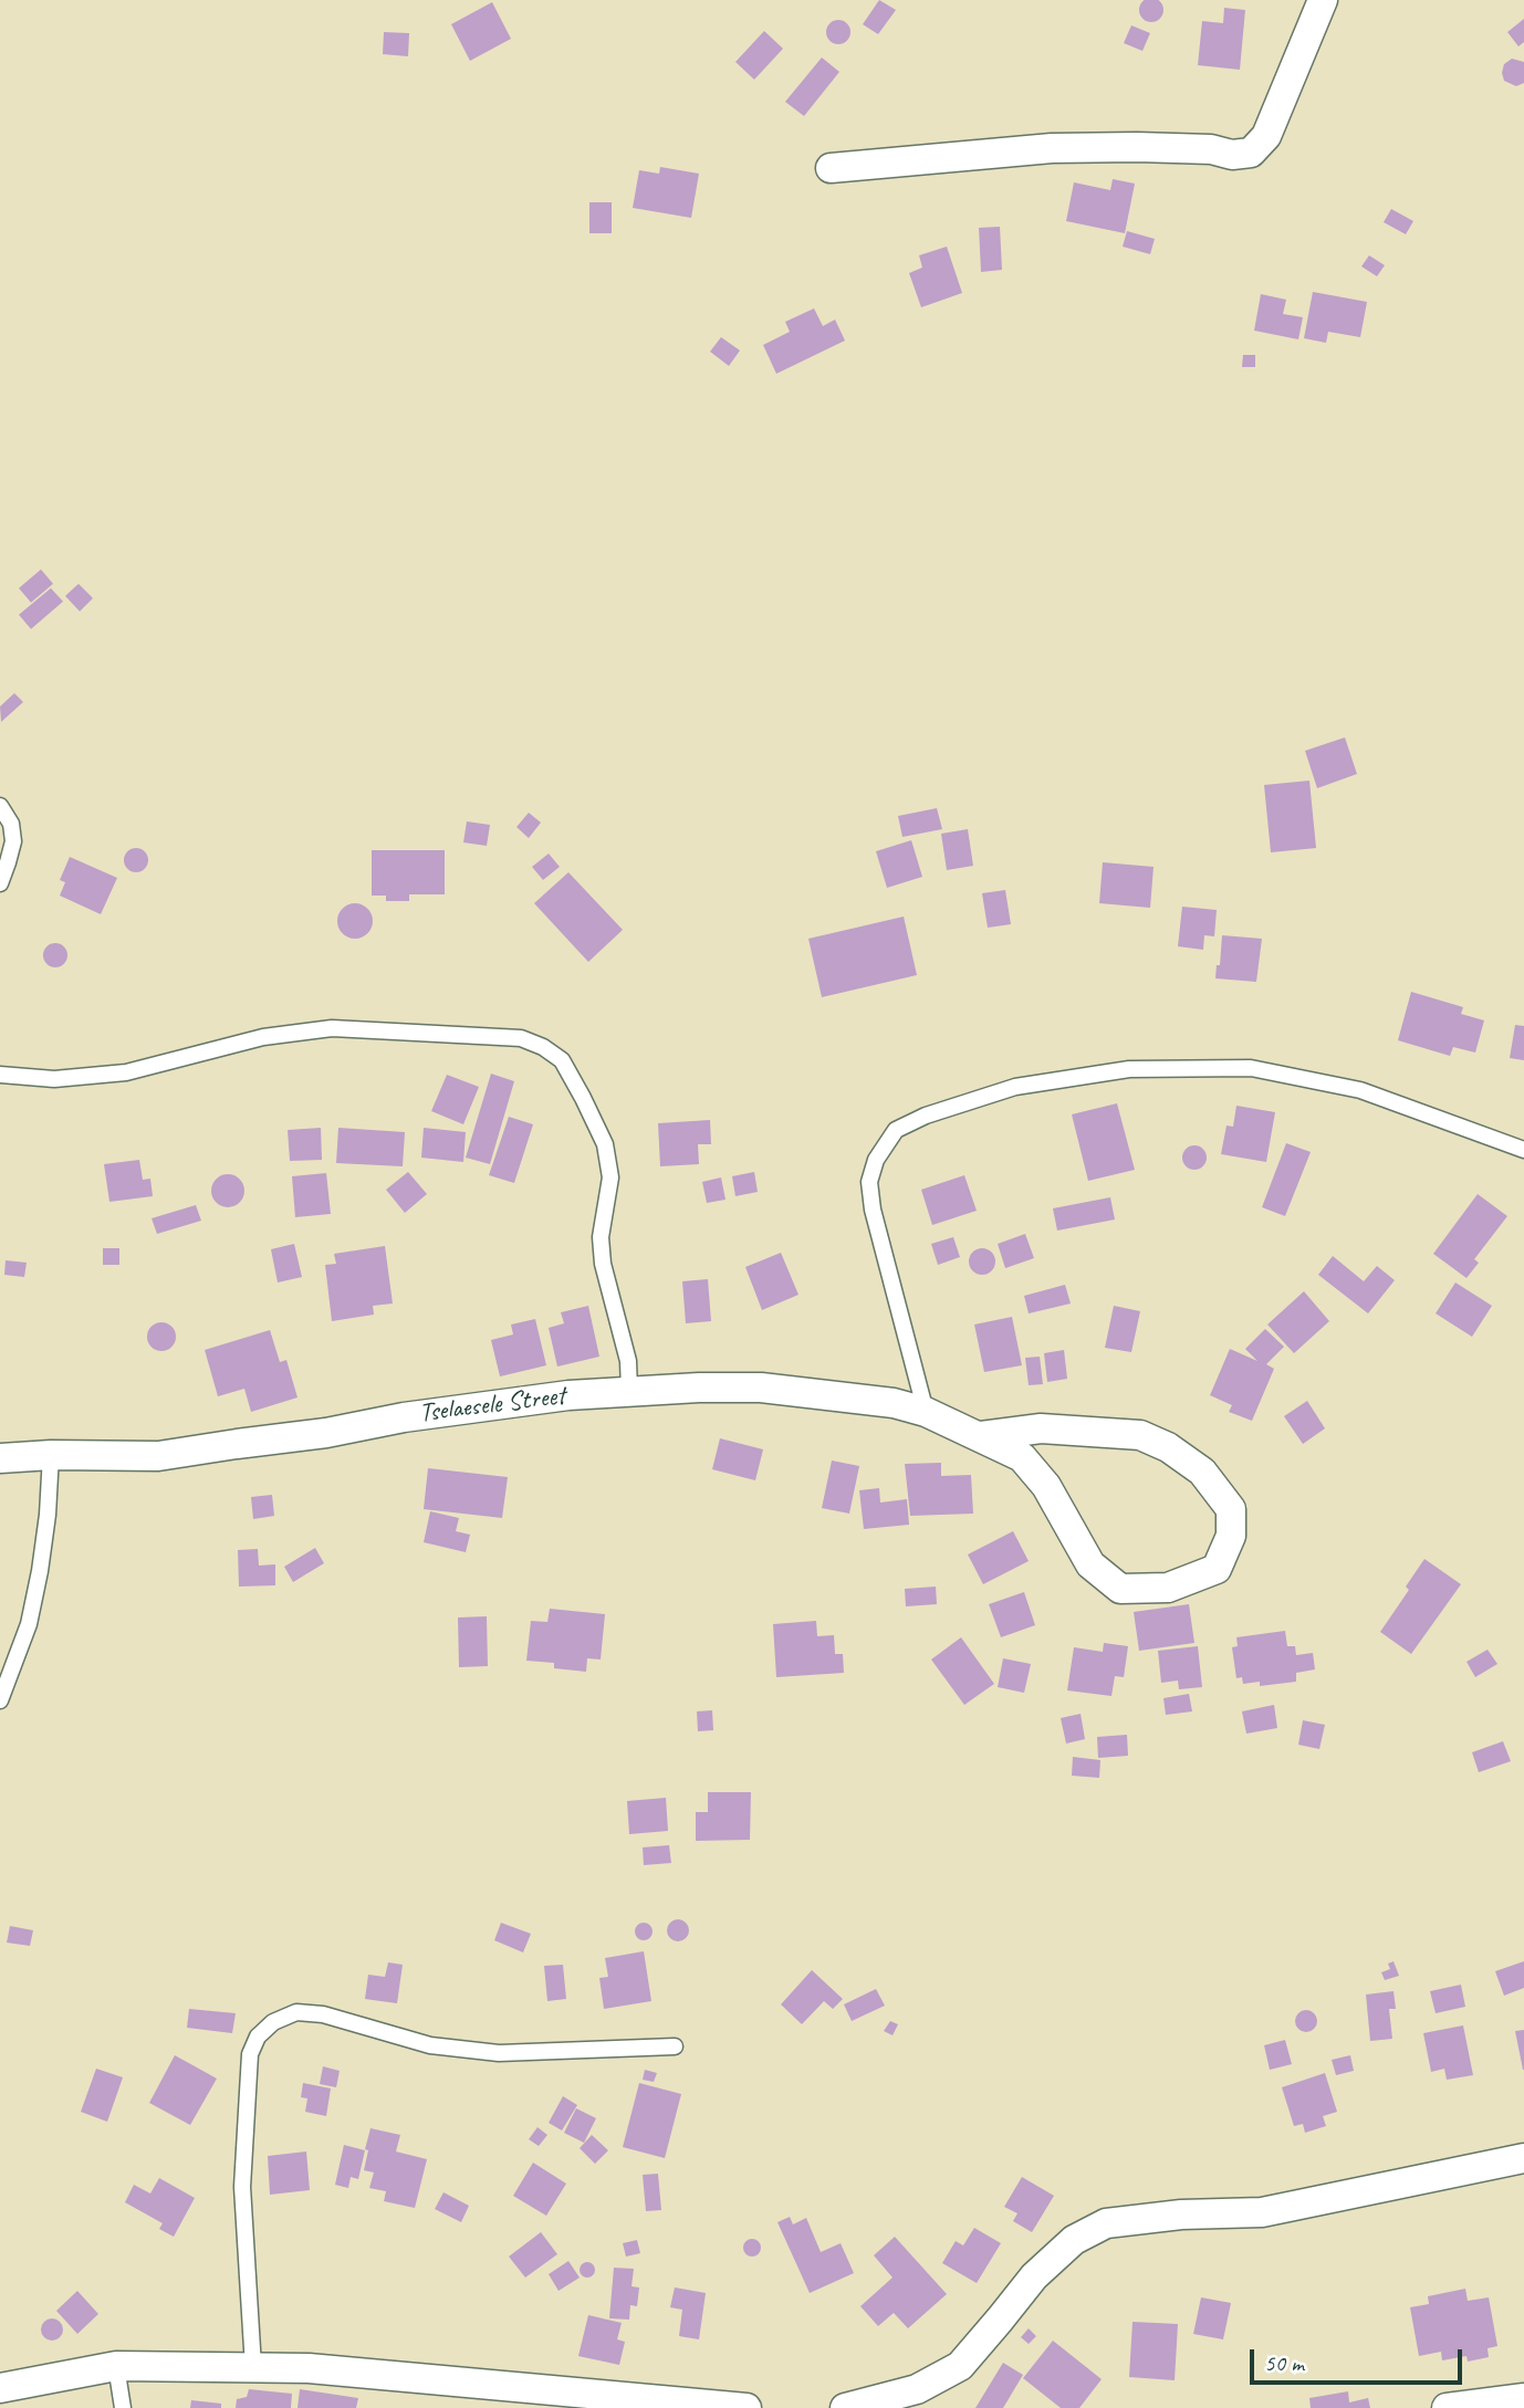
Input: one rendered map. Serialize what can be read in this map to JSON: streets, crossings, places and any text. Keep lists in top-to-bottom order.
{
  "streets": {
    "street": ["Tselaesele Street"]
  },
  "scale_bar": "50 m"
}
